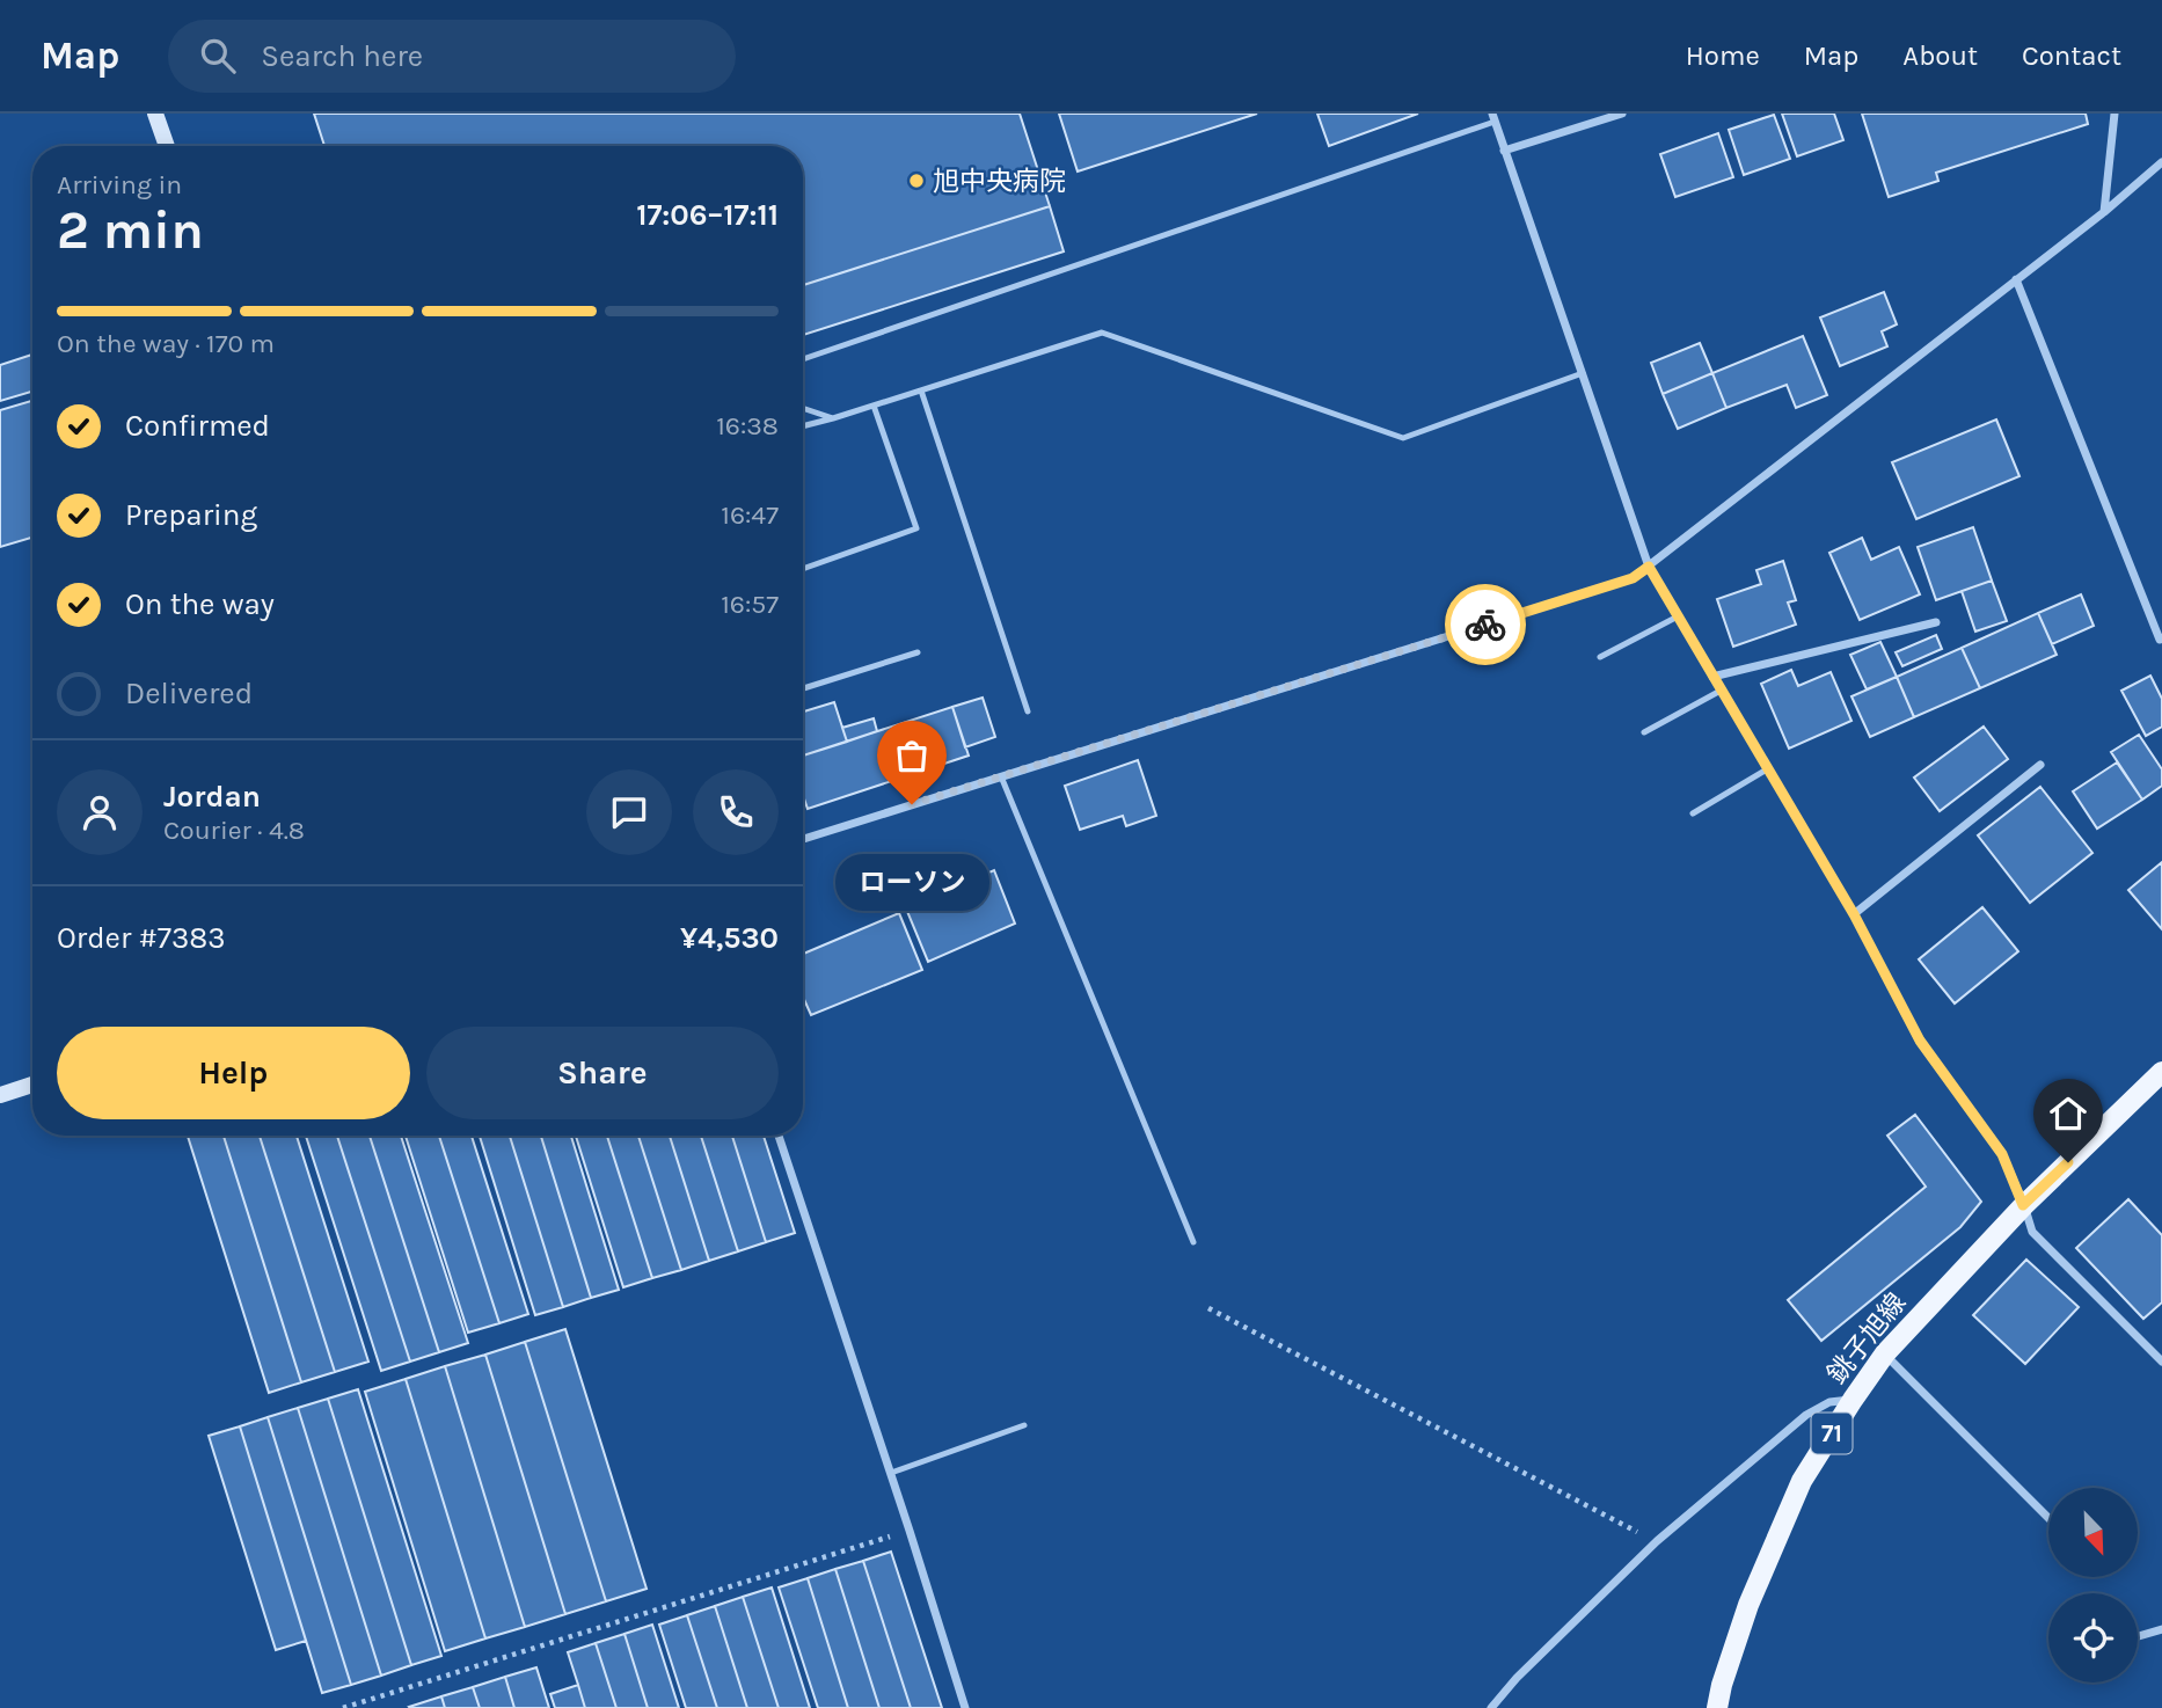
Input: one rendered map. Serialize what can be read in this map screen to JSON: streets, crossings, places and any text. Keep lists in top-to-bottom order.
{
  "streets": {
    "main road": ["銚子旭線", "71"]
  },
  "places": ["旭中央病院", "ローソン"],
  "north": "bottom right",
  "page": {
    "header": "Map",
    "search": "Search here",
    "nav": [
      "Home",
      "Map",
      "About",
      "Contact"
    ],
    "heading": ["2 min", "Arriving in", "17:06–17:11"],
    "panel": [
      "Jordan",
      "Courier · 4.8",
      "Order #7383",
      "¥4,530"
    ],
    "bar": "On the way · 170 m",
    "list": [
      ["Confirmed", "16:38"],
      ["Preparing", "16:47"],
      ["On the way", "16:57"],
      "Delivered"
    ],
    "bubble": "ローソン",
    "buttons": ["Help", "Share"]
  }
}
